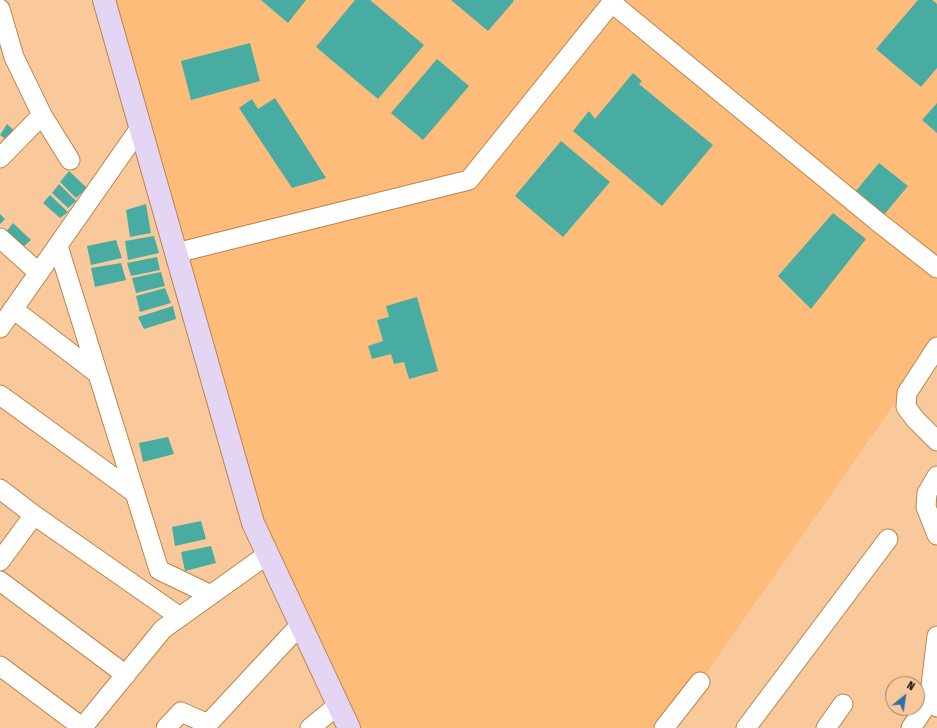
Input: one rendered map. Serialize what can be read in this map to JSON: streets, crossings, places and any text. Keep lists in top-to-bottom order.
{
  "north": "top right"
}
